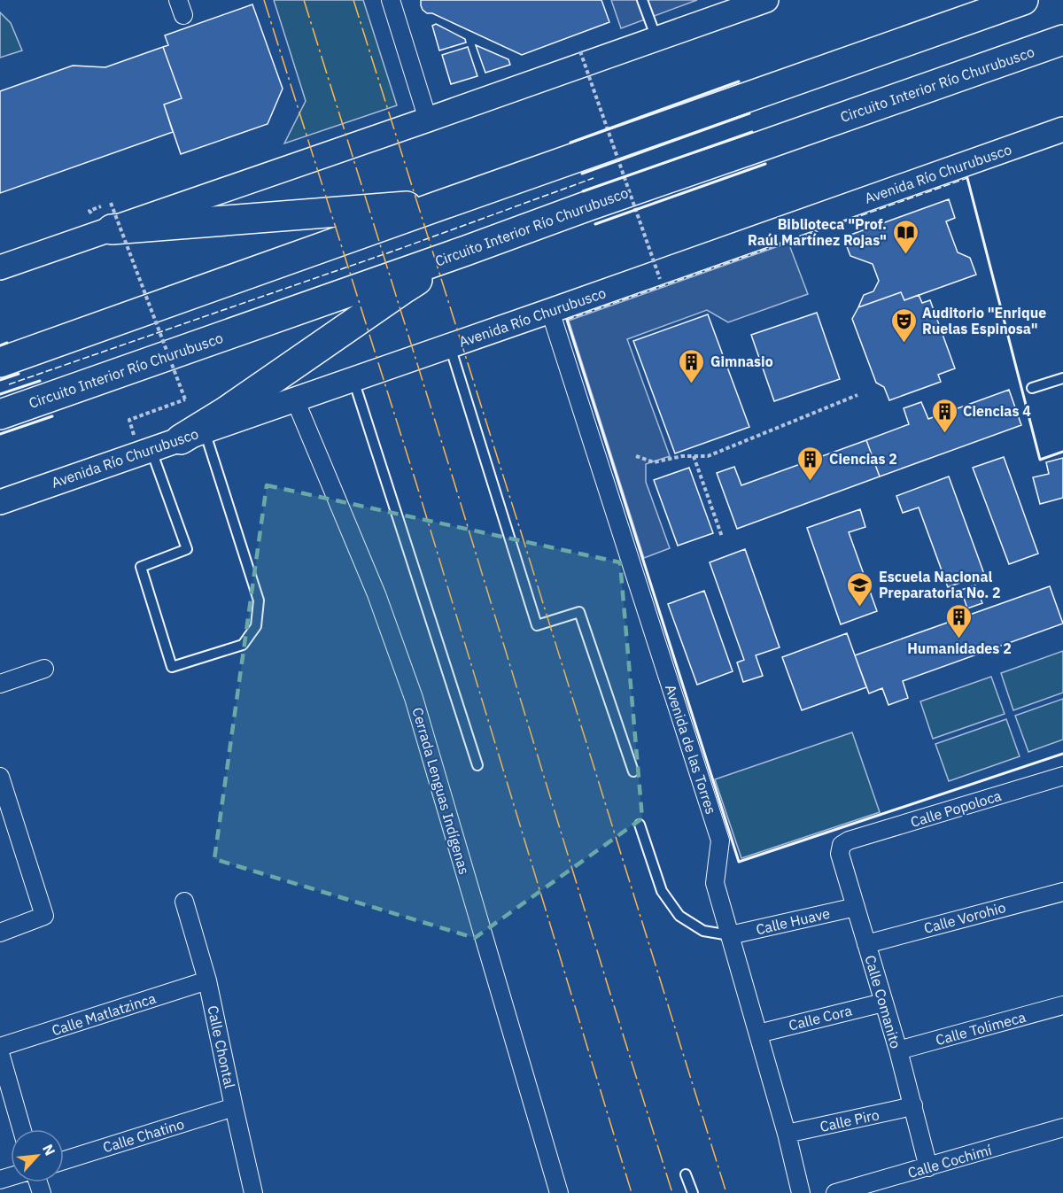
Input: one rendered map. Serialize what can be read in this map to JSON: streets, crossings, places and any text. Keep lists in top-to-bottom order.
{
  "streets": {
    "highway": ["Circuito Interior Río Churubusco"],
    "main road": ["Avenida Río Churubusco"],
    "street": [
      "Avenida de las Torres",
      "Cerrada Lenguas Indígenas",
      "Calle Popoloca",
      "Calle Vorohio",
      "Calle Huave",
      "Calle Comanito",
      "Calle Matlatzinca",
      "Calle Cora",
      "Calle Tolimeca",
      "Calle Chontal",
      "Calle Piro",
      "Calle Chatino",
      "Calle Cochimí"
    ]
  },
  "crossings": [
    ["Avenida Río Churubusco", "Avenida de las Torres"],
    ["Avenida Río Churubusco", "Cerrada Lenguas Indígenas"],
    ["Avenida de las Torres", "Calle Huave"],
    ["Avenida de las Torres", "Calle Cora"],
    ["Avenida de las Torres", "Calle Piro"],
    ["Calle Popoloca", "Calle Comanito"],
    ["Calle Vorohio", "Calle Comanito"],
    ["Calle Huave", "Calle Comanito"],
    ["Calle Comanito", "Calle Cora"],
    ["Calle Comanito", "Calle Tolimeca"],
    ["Calle Comanito", "Calle Piro"],
    ["Calle Comanito", "Calle Cochimí"],
    ["Calle Matlatzinca", "Calle Chontal"],
    ["Calle Chontal", "Calle Chatino"]
  ],
  "places": {
    "library": ["Biblioteca \"Prof. Raúl Martínez Rojas\""],
    "theatre": ["Auditorio \"Enrique Ruelas Espinosa\""],
    "building": [
      "Gimnasio",
      "Ciencias 4",
      "Ciencias 2",
      "Humanidades 2"
    ],
    "school or university": ["Escuela Nacional Preparatoria No. 2"]
  },
  "north": "top right"
}
